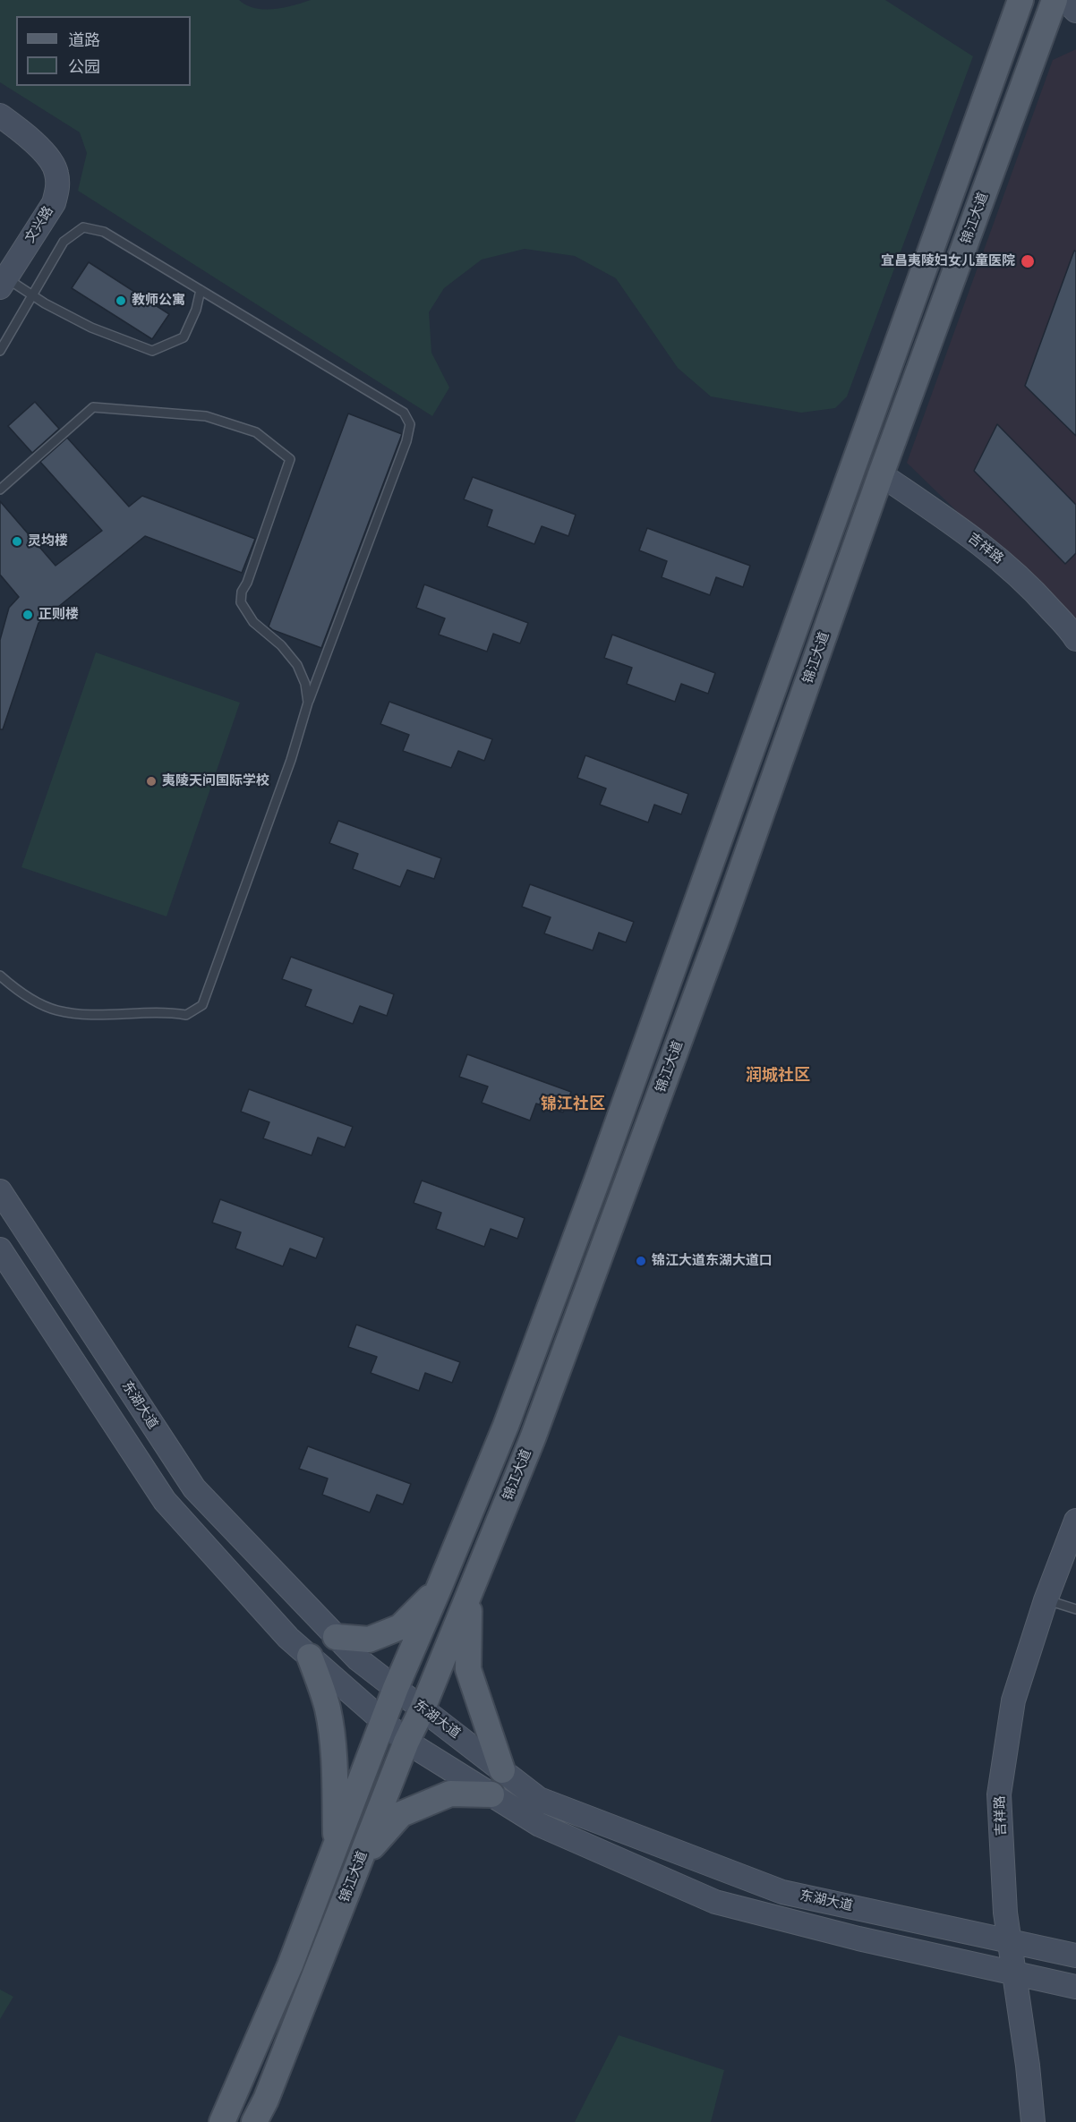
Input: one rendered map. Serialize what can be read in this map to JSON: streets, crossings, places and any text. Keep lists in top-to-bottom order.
{
  "streets": {
    "main road": [
      "锦江大道",
      "文兴路",
      "吉祥路",
      "东湖大道"
    ]
  },
  "crossings": [
    ["锦江大道", "吉祥路"],
    ["锦江大道", "东湖大道"],
    ["吉祥路", "东湖大道"]
  ],
  "districts": ["润城社区", "锦江社区"],
  "places": [
    "宜昌夷陵妇女儿童医院",
    "教师公寓",
    "灵均楼",
    "正则楼",
    "夷陵天问国际学校",
    "锦江大道东湖大道口"
  ],
  "legend": ["道路", "公园"]
}
